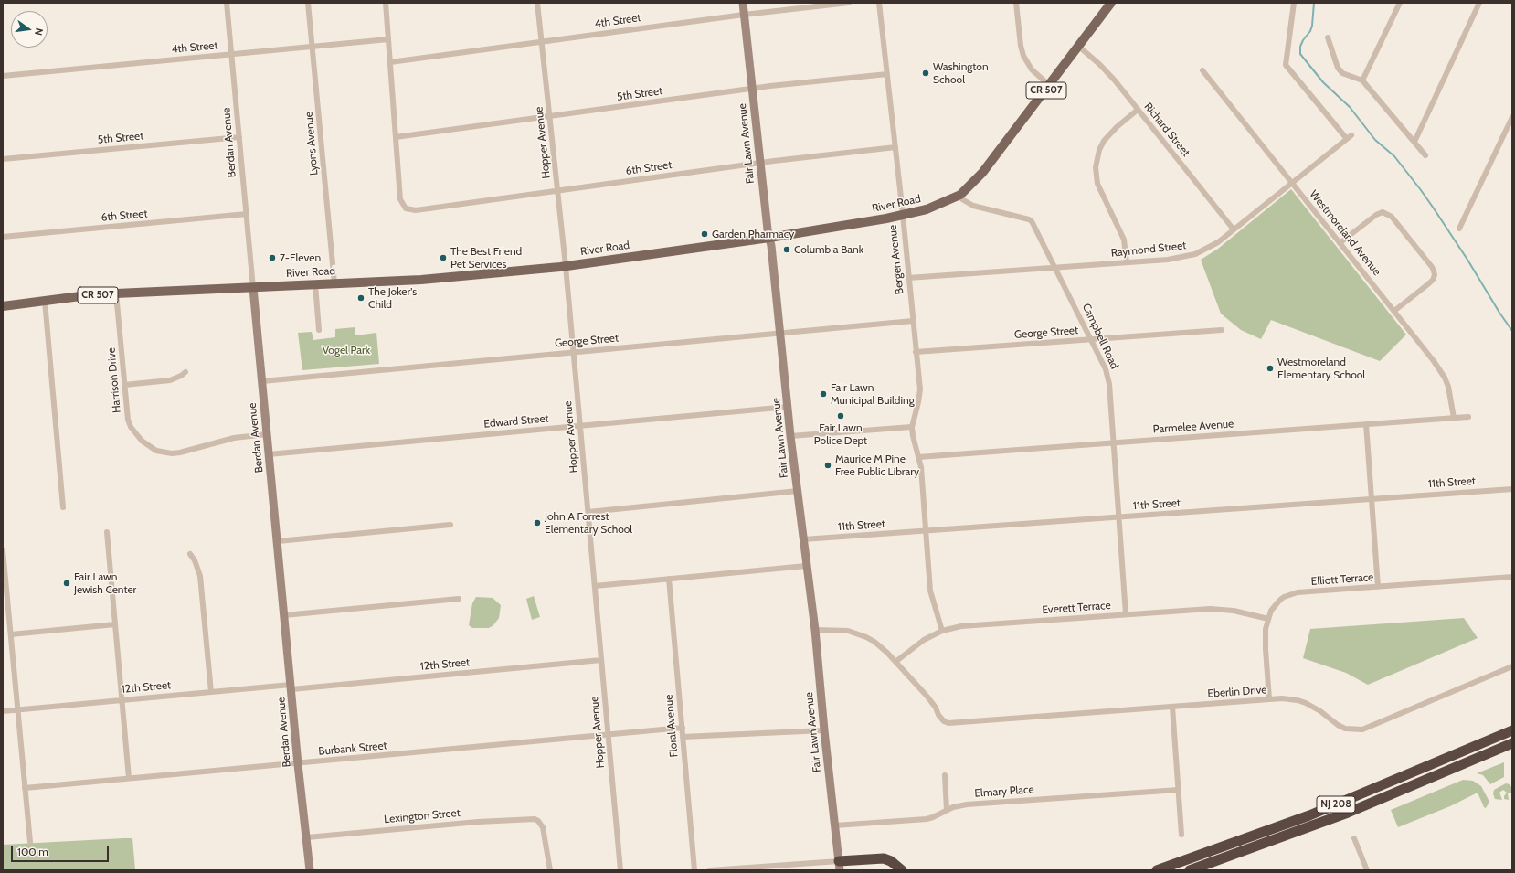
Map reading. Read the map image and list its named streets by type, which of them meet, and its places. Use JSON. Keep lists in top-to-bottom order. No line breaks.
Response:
{"streets":{"highway":["NJ 208"],"main road":["CR 507","Berdan Avenue","Fair Lawn Avenue","River Road"],"street":["4th Street","5th Street","Richard Street","Hopper Avenue","Lyons Avenue","6th Street","Westmoreland Avenue","Raymond Street","Bergen Avenue","George Street","Campbell Road","Harrison Drive","Edward Street","Parmelee Avenue","11th Street","Elliott Terrace","Everett Terrace","12th Street","Eberlin Drive","Floral Avenue","Burbank Street","Elmary Place","Lexington Street"]},"crossings":[["4th Street","Berdan Avenue"],["4th Street","Hopper Avenue"],["4th Street","Lyons Avenue"],["4th Street","Fair Lawn Avenue"],["5th Street","Berdan Avenue"],["5th Street","Hopper Avenue"],["5th Street","Fair Lawn Avenue"],["5th Street","6th Street"],["5th Street","Bergen Avenue"],["Richard Street","River Road"],["Richard Street","Raymond Street"],["Berdan Avenue","6th Street"],["Berdan Avenue","River Road"],["Berdan Avenue","George Street"],["Berdan Avenue","Harrison Drive"],["Berdan Avenue","Edward Street"],["Berdan Avenue","12th Street"],["Berdan Avenue","Burbank Street"],["Berdan Avenue","Lexington Street"],["Hopper Avenue","6th Street"],["Hopper Avenue","River Road"],["Hopper Avenue","George Street"],["Hopper Avenue","Edward Street"],["Hopper Avenue","12th Street"],["Hopper Avenue","Burbank Street"],["Lyons Avenue","River Road"],["Fair Lawn Avenue","6th Street"],["Fair Lawn Avenue","River Road"],["Fair Lawn Avenue","George Street"],["Fair Lawn Avenue","Edward Street"],["Fair Lawn Avenue","11th Street"],["Fair Lawn Avenue","Elmary Place"],["6th Street","Bergen Avenue"],["River Road","Bergen Avenue"],["River Road","Campbell Road"],["River Road","Harrison Drive"],["Westmoreland Avenue","Raymond Street"],["Westmoreland Avenue","Parmelee Avenue"],["Raymond Street","Bergen Avenue"],["Raymond Street","Campbell Road"],["Bergen Avenue","George Street"],["George Street","Campbell Road"],["Campbell Road","Parmelee Avenue"],["Campbell Road","11th Street"],["Campbell Road","Everett Terrace"],["Elliott Terrace","Everett Terrace"],["Elliott Terrace","Eberlin Drive"],["Everett Terrace","Eberlin Drive"],["Floral Avenue","Burbank Street"]],"parks":["Vogel Park"],"places":["Washington School","Garden Pharmacy","Columbia Bank","7-Eleven","The Best Friend Pet Services","The Joker's Child","Westmoreland Elementary School","Fair Lawn Municipal Building","Fair Lawn Police Dept","Maurice M Pine Free Public Library","John A Forrest Elementary School","Fair Lawn Jewish Center"],"scale_bar":"100 m","north":"right"}
